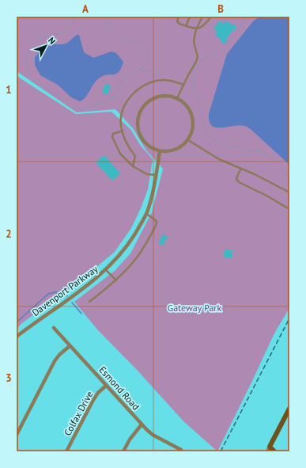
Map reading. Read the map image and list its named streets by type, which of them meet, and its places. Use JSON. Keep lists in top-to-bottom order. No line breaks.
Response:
{"streets":{"street":["Davenport Parkway","Esmond Road","Colfax Drive"]},"crossings":[["Esmond Road","Colfax Drive"]],"parks":["Gateway Park"],"north":"top right","grid":{"columns":["A","B"],"rows":["1","2","3"]}}
